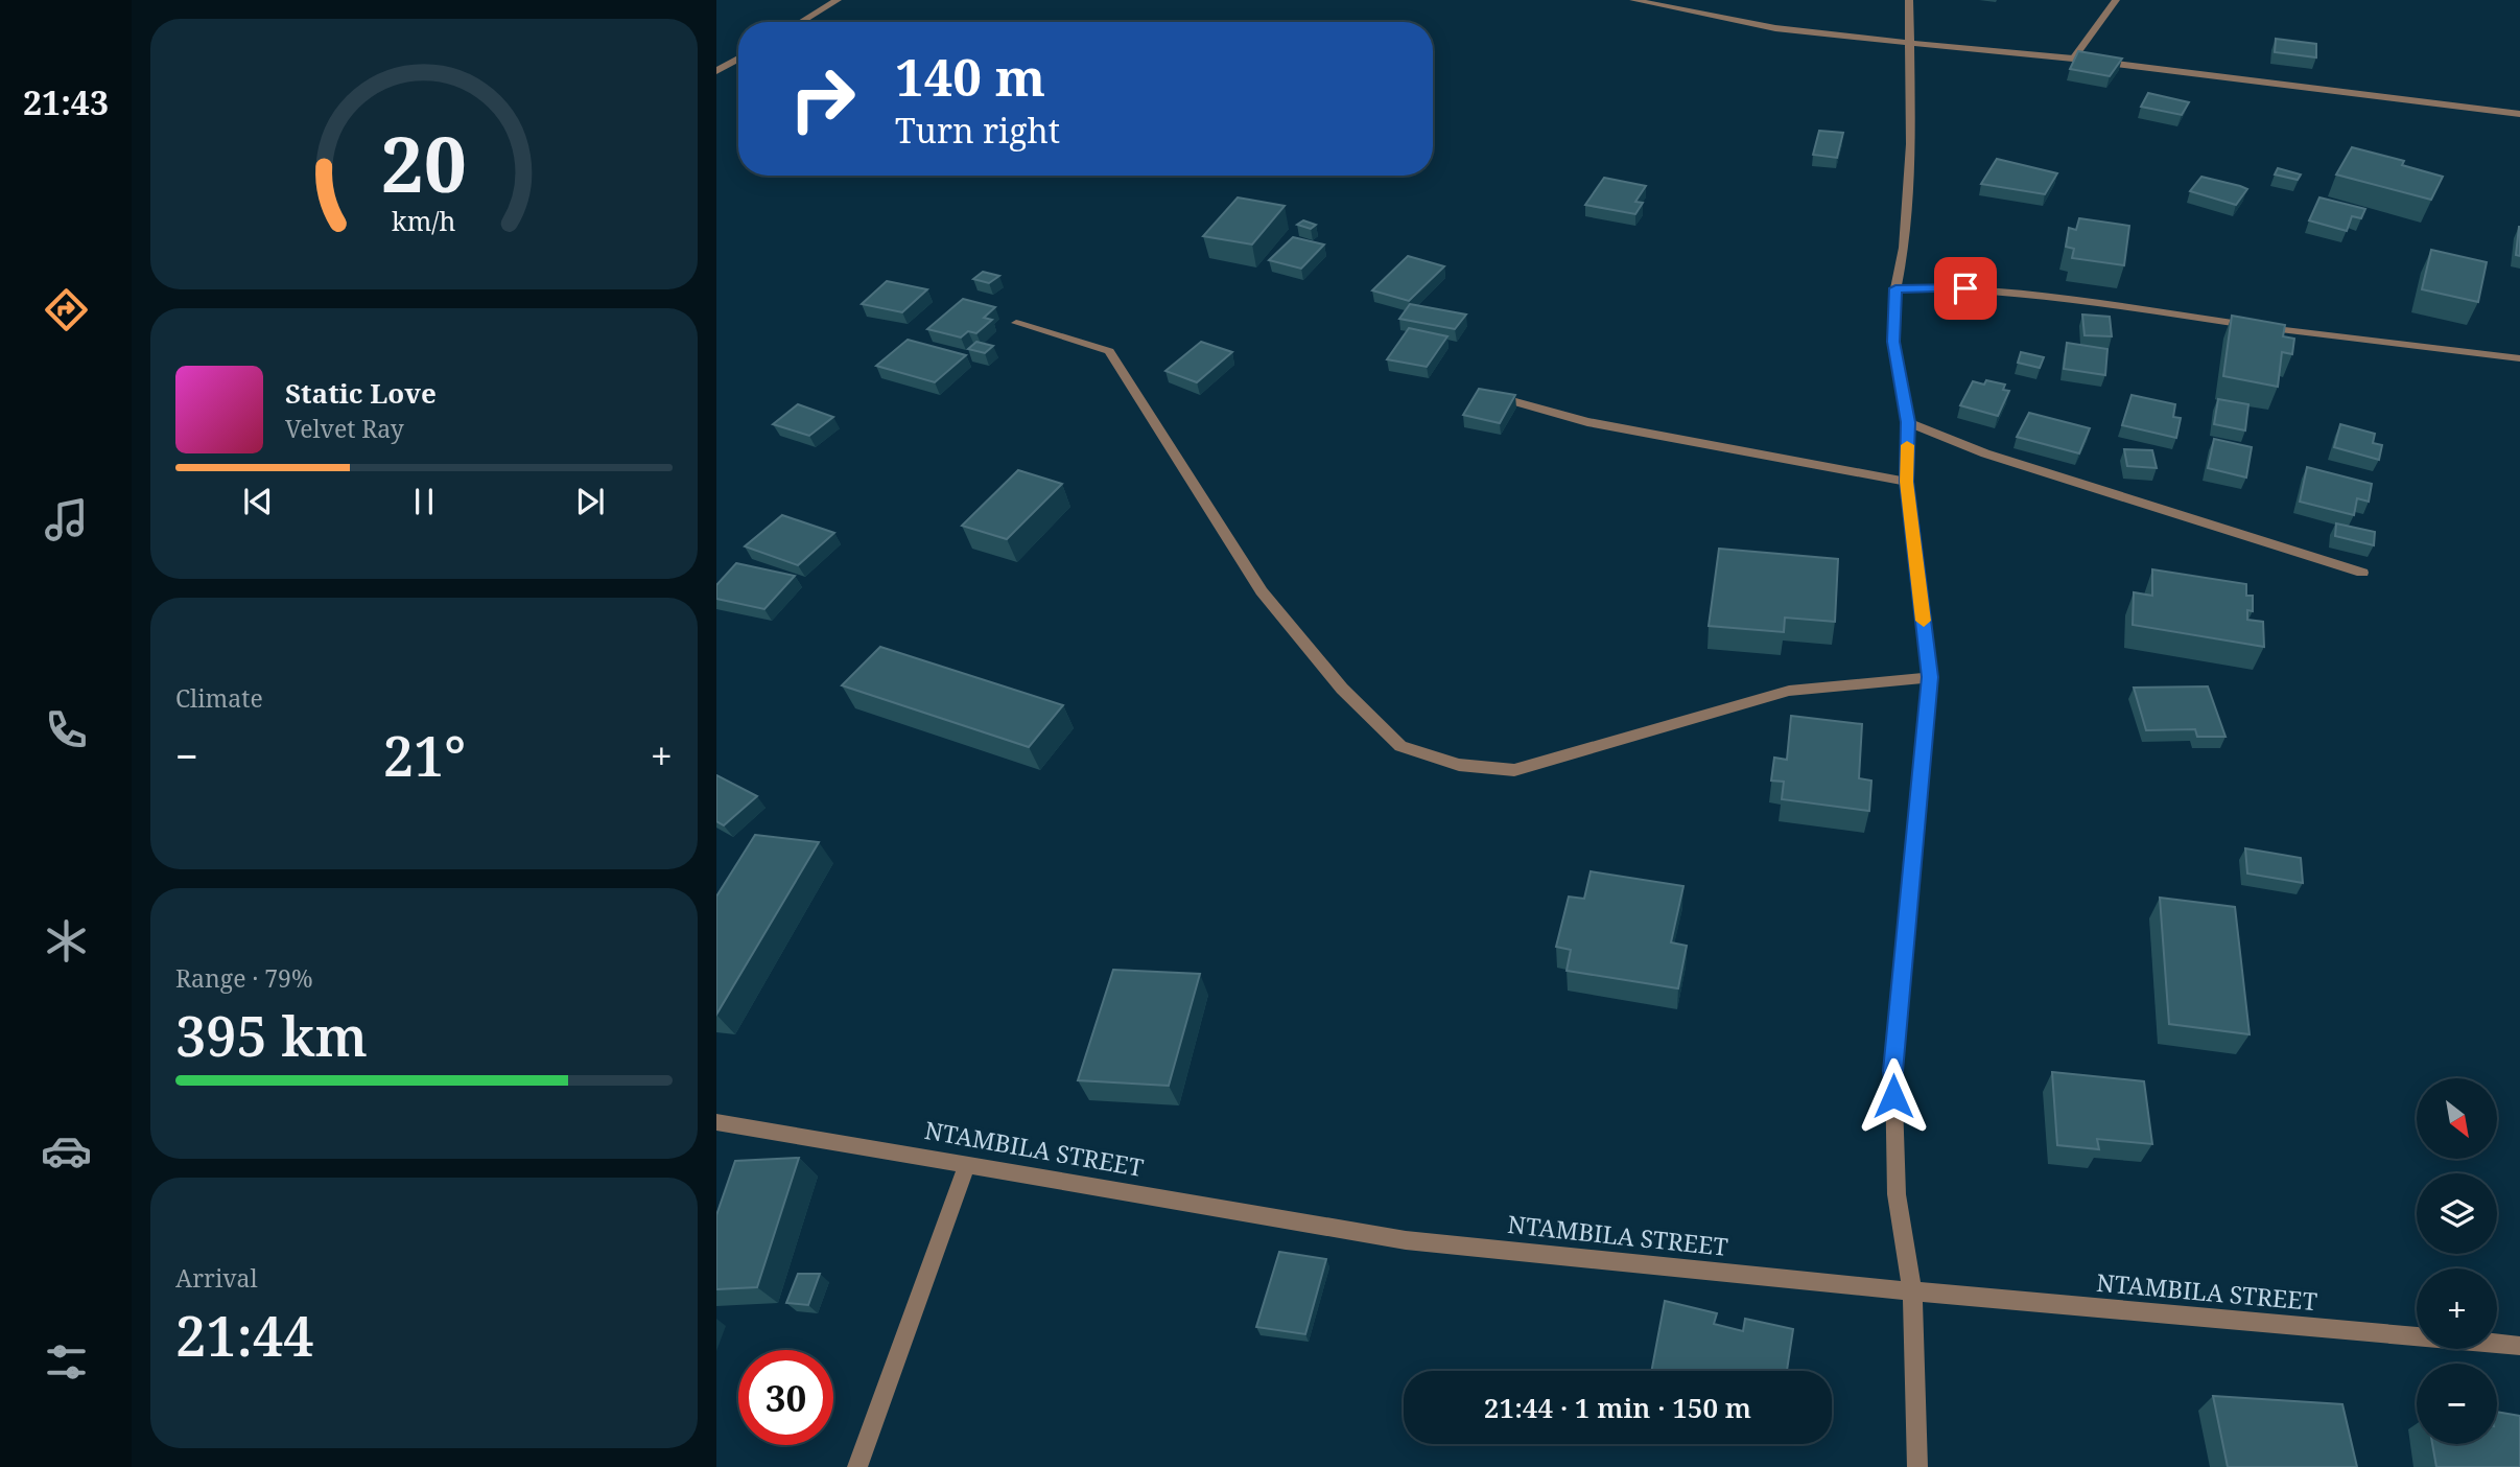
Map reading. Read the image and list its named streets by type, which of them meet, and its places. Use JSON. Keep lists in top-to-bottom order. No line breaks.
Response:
{"streets":{"street":["NTAMBILA STREET"]},"north":"bottom right","page":{"tabs":"21:43","turn":["140 m","Turn right"],"song":["Static Love","Velvet Ray"],"tile":["Climate",["Range · 79%","395 km"],["Arrival","21:44"]],"heat":["−","21°","+"],"map_buttons":["+","−"],"limit":"30","trip":"21:44 · 1 min · 150 m","gauge":["20","km/h"]}}
